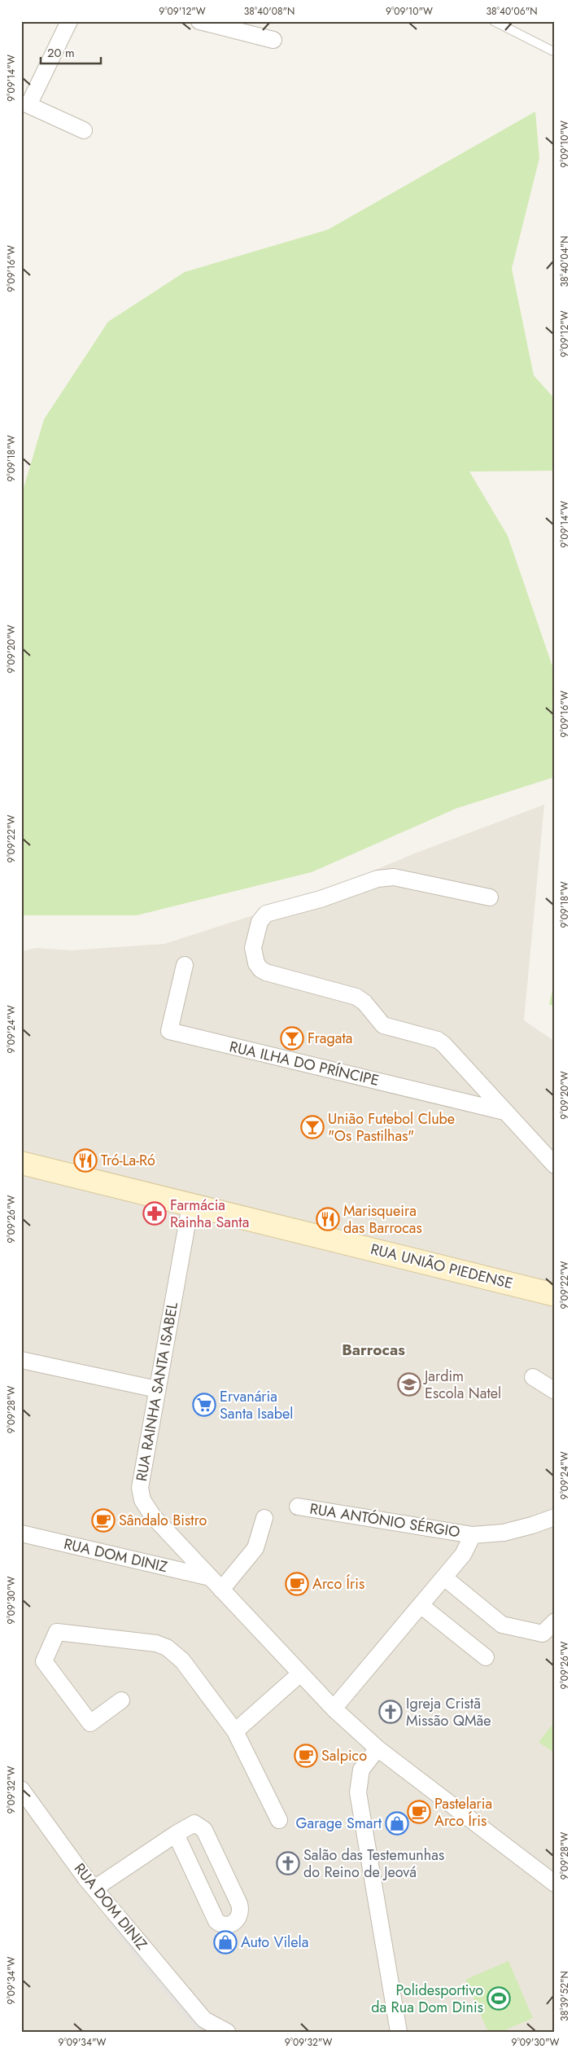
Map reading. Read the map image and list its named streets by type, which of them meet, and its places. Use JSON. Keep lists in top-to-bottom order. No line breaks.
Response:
{"streets":{"street":["RUA ILHA DO PRÍNCIPE","RUA UNIÃO PIEDENSE","RUA RAINHA SANTA ISABEL","RUA ANTÓNIO SÉRGIO","RUA DOM DINIZ"]},"crossings":[["RUA UNIÃO PIEDENSE","RUA RAINHA SANTA ISABEL"],["RUA RAINHA SANTA ISABEL","RUA ANTÓNIO SÉRGIO"],["RUA RAINHA SANTA ISABEL","RUA DOM DINIZ"]],"districts":["Barrocas"],"places":{"bar":["Fragata","União Futebol Clube \"Os Pastilhas\""],"restaurant":["Tró-La-Ró","Marisqueira das Barrocas"],"pharmacy":["Farmácia Rainha Santa"],"school or university":["Jardim Escola Natel"],"supermarket":["Ervanária Santa Isabel"],"cafe":["Sândalo Bistro","Arco Íris","Salpico","Pastelaria Arco Íris"],"church":["Igreja Cristã Missão QMãe","Salão das Testemunhas do Reino de Jeová"],"shop":["Garage Smart","Auto Vilela"],"sports":["Polidesportivo da Rua Dom Dinis"]},"scale_bar":"20 m","coordinates":["9°09'12\"W","38°40'08\"N","9°09'10\"W","38°40'06\"N","9°09'14\"W","38°40'04\"N","9°09'16\"W","9°09'18\"W","9°09'20\"W","9°09'22\"W","9°09'24\"W","9°09'26\"W","9°09'28\"W","9°09'30\"W","9°09'32\"W","9°09'34\"W","38°39'52\"N"]}
